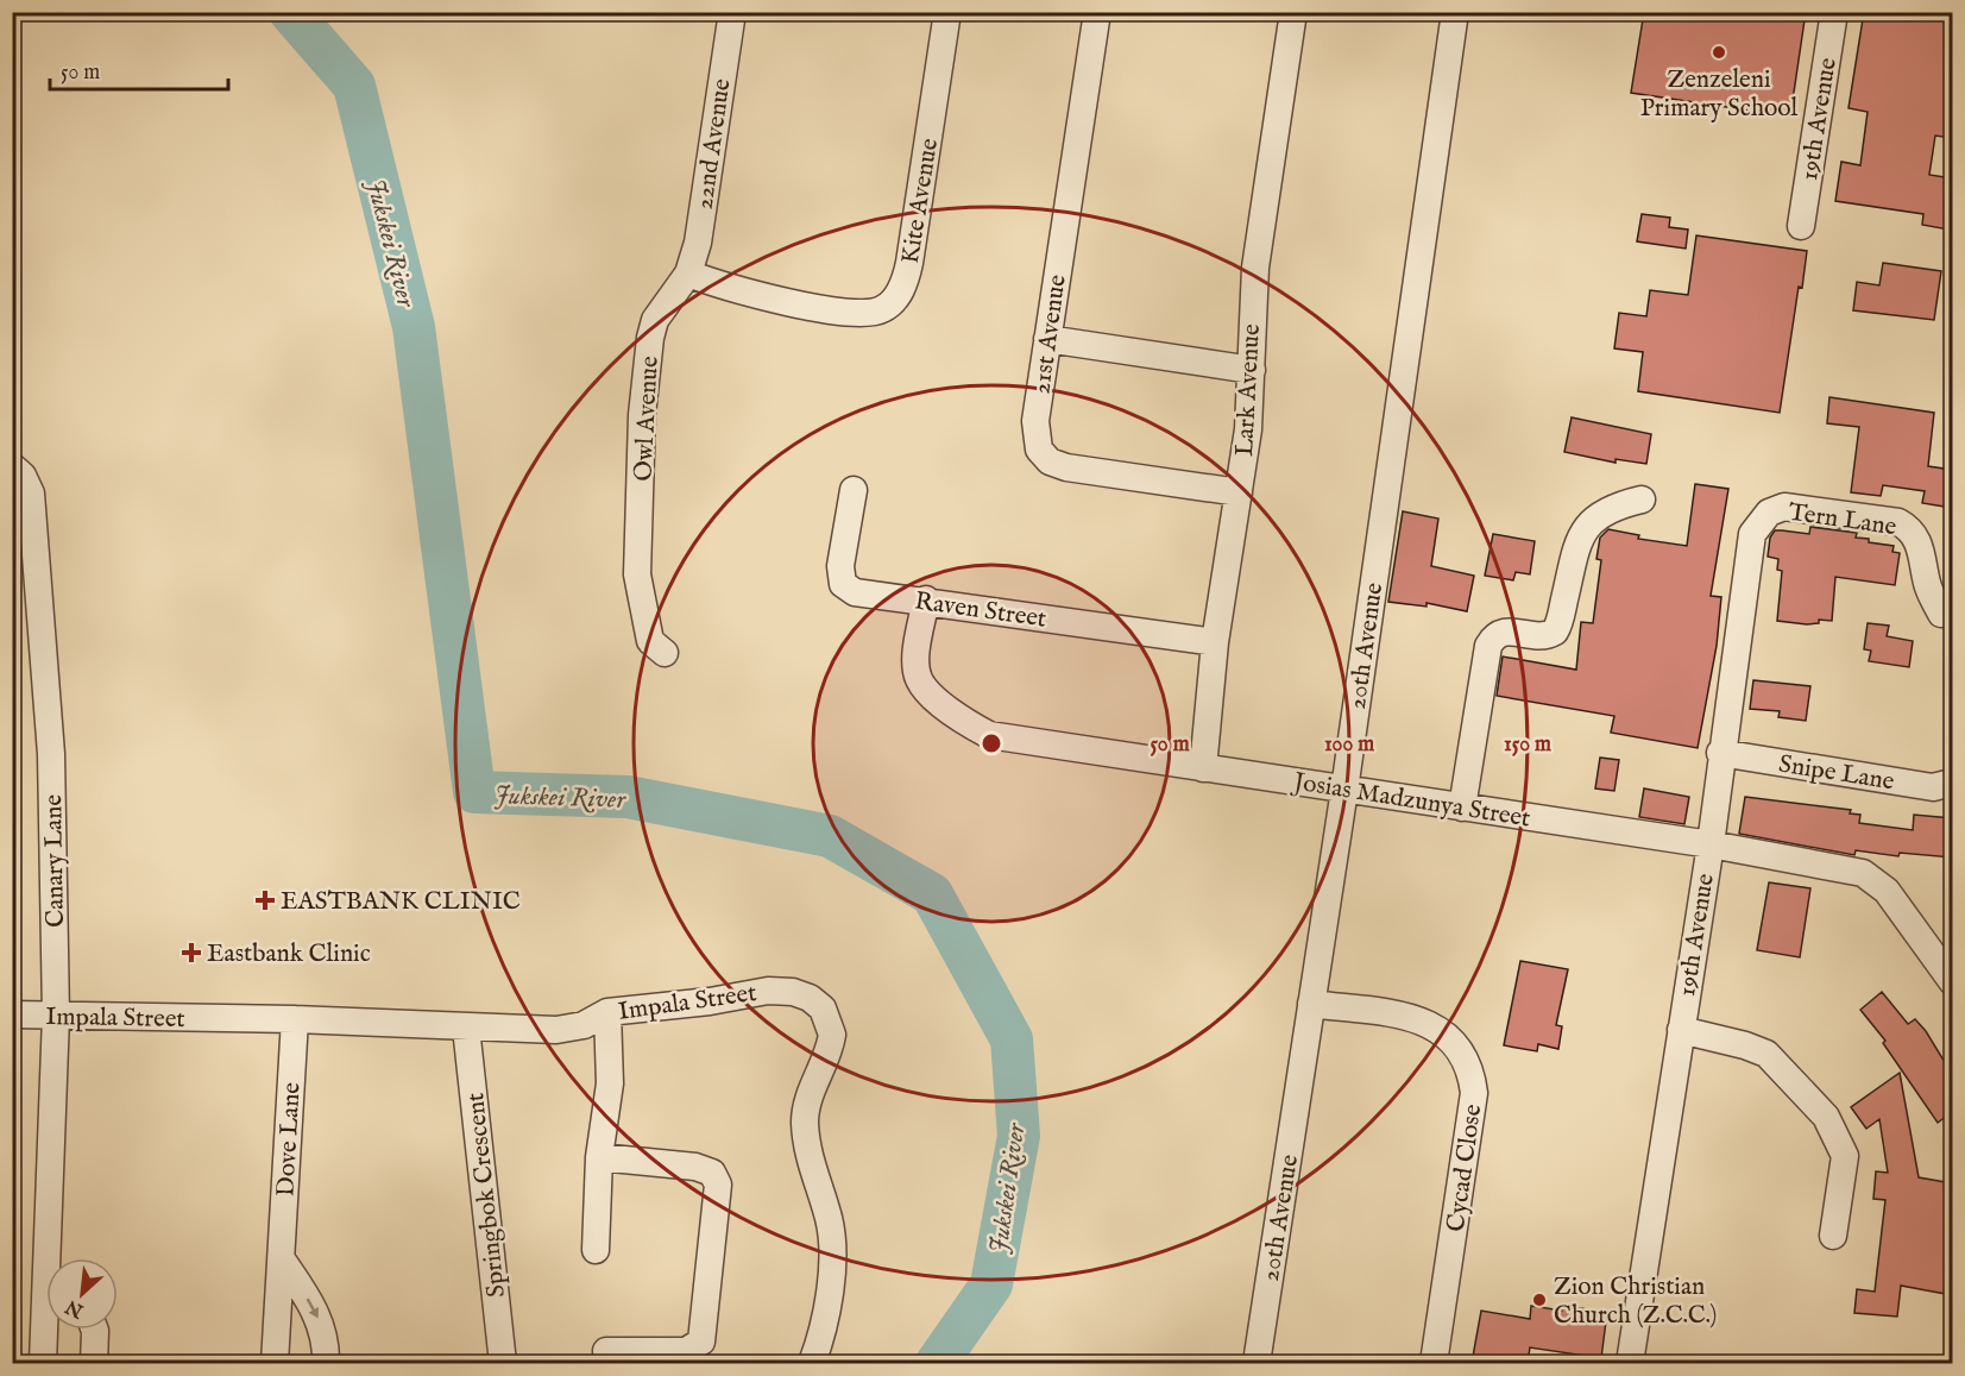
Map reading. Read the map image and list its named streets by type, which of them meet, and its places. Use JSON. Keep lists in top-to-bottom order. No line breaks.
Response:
{"streets":{"street":["19th Avenue","22nd Avenue","Kite Avenue","21st Avenue","Lark Avenue","Owl Avenue","Tern Lane","Raven Street","20th Avenue","Snipe Lane","Josias Madzunya Street","Canary Lane","Impala Street","Dove Lane","Cycad Close","Springbok Crescent"]},"crossings":[["19th Avenue","Tern Lane"],["19th Avenue","Snipe Lane"],["19th Avenue","Josias Madzunya Street"],["22nd Avenue","Kite Avenue"],["22nd Avenue","Owl Avenue"],["Kite Avenue","Owl Avenue"],["21st Avenue","Lark Avenue"],["Lark Avenue","Raven Street"],["Lark Avenue","Josias Madzunya Street"],["Raven Street","Josias Madzunya Street"],["20th Avenue","Josias Madzunya Street"],["20th Avenue","Cycad Close"],["Canary Lane","Impala Street"],["Impala Street","Dove Lane"],["Impala Street","Springbok Crescent"]],"water":["Jukskei River"],"places":{"other":["Zenzeleni Primary School","Zion Christian Church (Z.C.C.)"],"health":["EASTBANK CLINIC","Eastbank Clinic"]},"scale_bar":"50 m","north":"bottom left","rings":["50 m","100 m","150 m"]}
